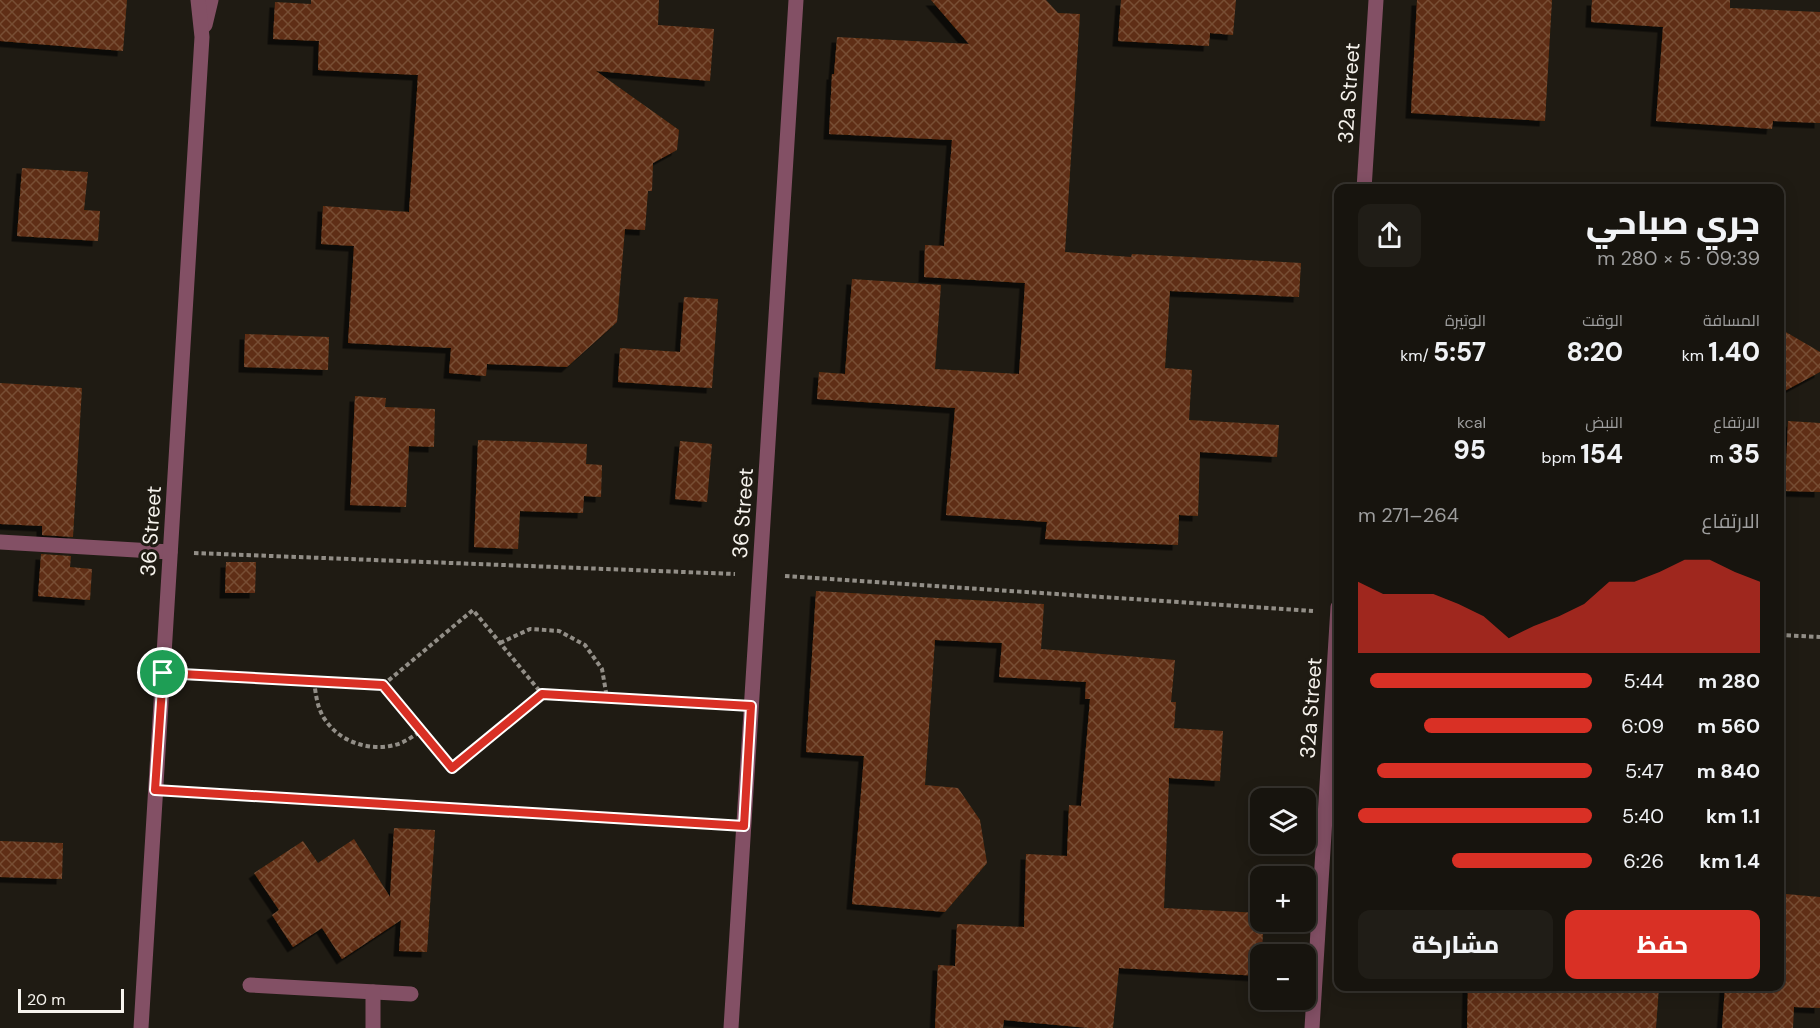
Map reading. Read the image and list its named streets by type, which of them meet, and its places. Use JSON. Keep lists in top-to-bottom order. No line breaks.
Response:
{"streets":{"street":["32a Street","36 Street"]},"scale_bar":"20 m","page":{"heading":["جري صباحي","09:39 · 5 × 280 m"],"stats":[["المسافة","1.40 km"],["الوقت","8:20"],["الوتيرة","5:57 /km"],["الارتفاع","35 m"],["النبض","154 bpm"],["kcal","95"]],"chart":["الارتفاع","264–271 m"],"list":[{"name":"280 m","note":"5:44"},{"name":"560 m","note":"6:09"},{"name":"840 m","note":"5:47"},{"name":"1.1 km","note":"5:40"},{"name":"1.4 km","note":"6:26"}],"map_buttons":["+","−"],"buttons":["حفظ","مشاركة"],"scale":"20 m"}}
